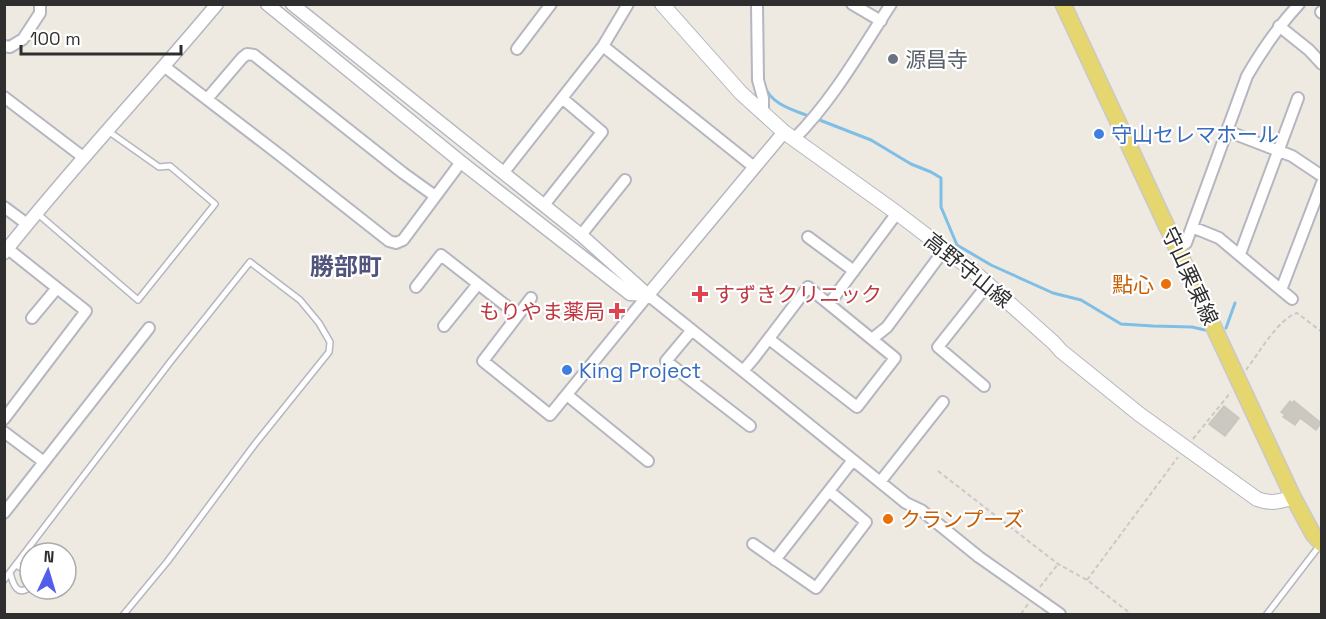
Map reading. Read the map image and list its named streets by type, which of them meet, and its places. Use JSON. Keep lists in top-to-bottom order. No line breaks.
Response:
{"streets":{"main road":["高野守山線","守山栗東線"]},"crossings":[["高野守山線","守山栗東線"]],"districts":["勝部町"],"places":{"other":["源昌寺","守山セレマホール","點心","King Project","クランプーズ"],"health":["すずきクリニック","もりやま薬局"]},"scale_bar":"100 m","north":"top"}
